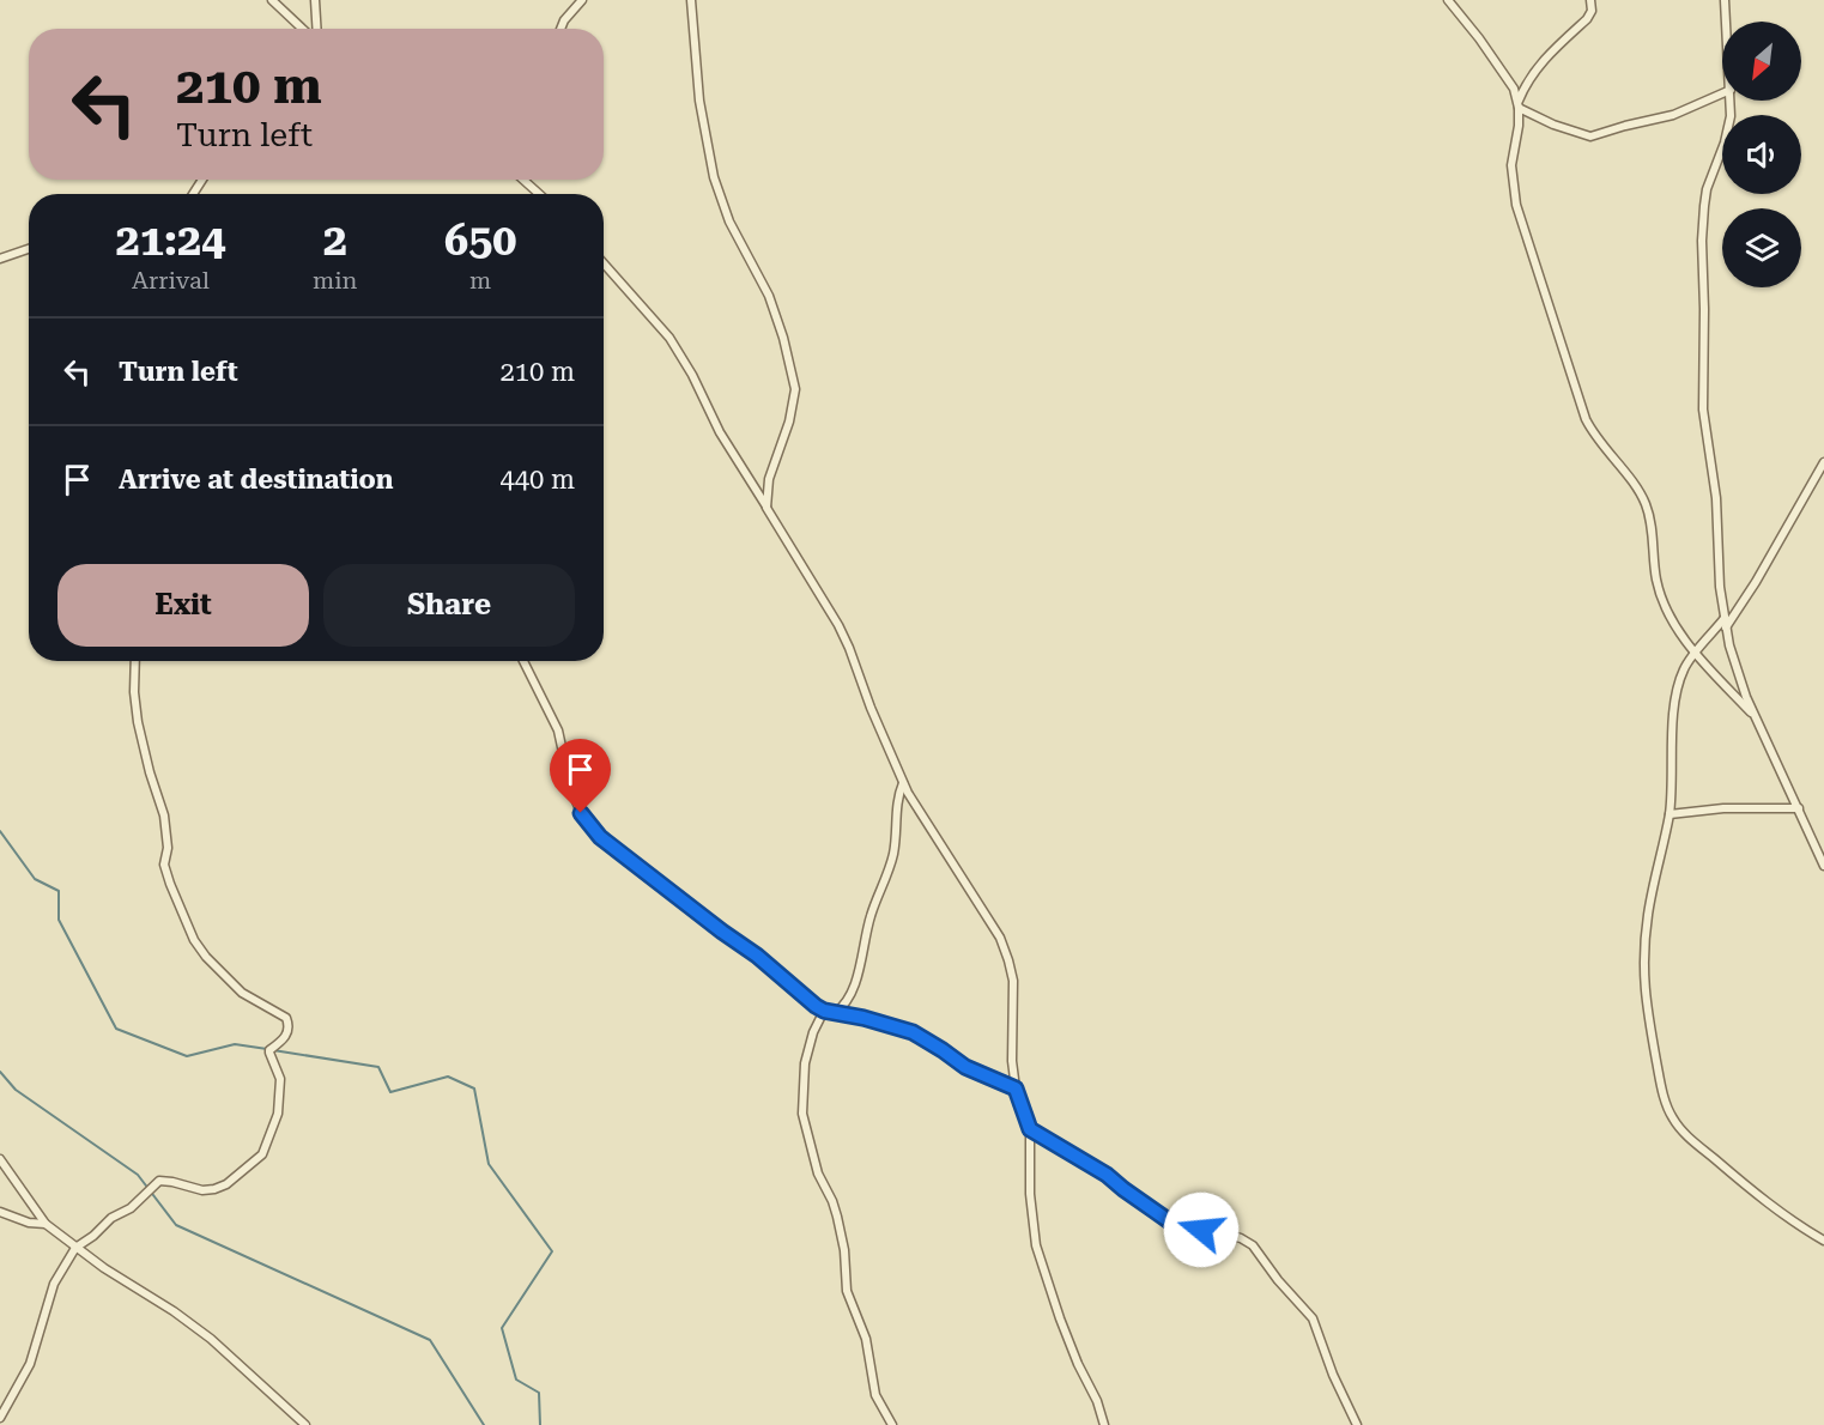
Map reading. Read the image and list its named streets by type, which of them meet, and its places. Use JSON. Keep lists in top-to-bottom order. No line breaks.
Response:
{"north":"bottom left","page":{"turn":["210 m","Turn left"],"eta":["21:24","Arrival","2","min","650","m"],"list":[{"name":"Turn left","value":"210 m"},{"name":"Arrive at destination","value":"440 m"}],"buttons":["Exit","Share"]}}
